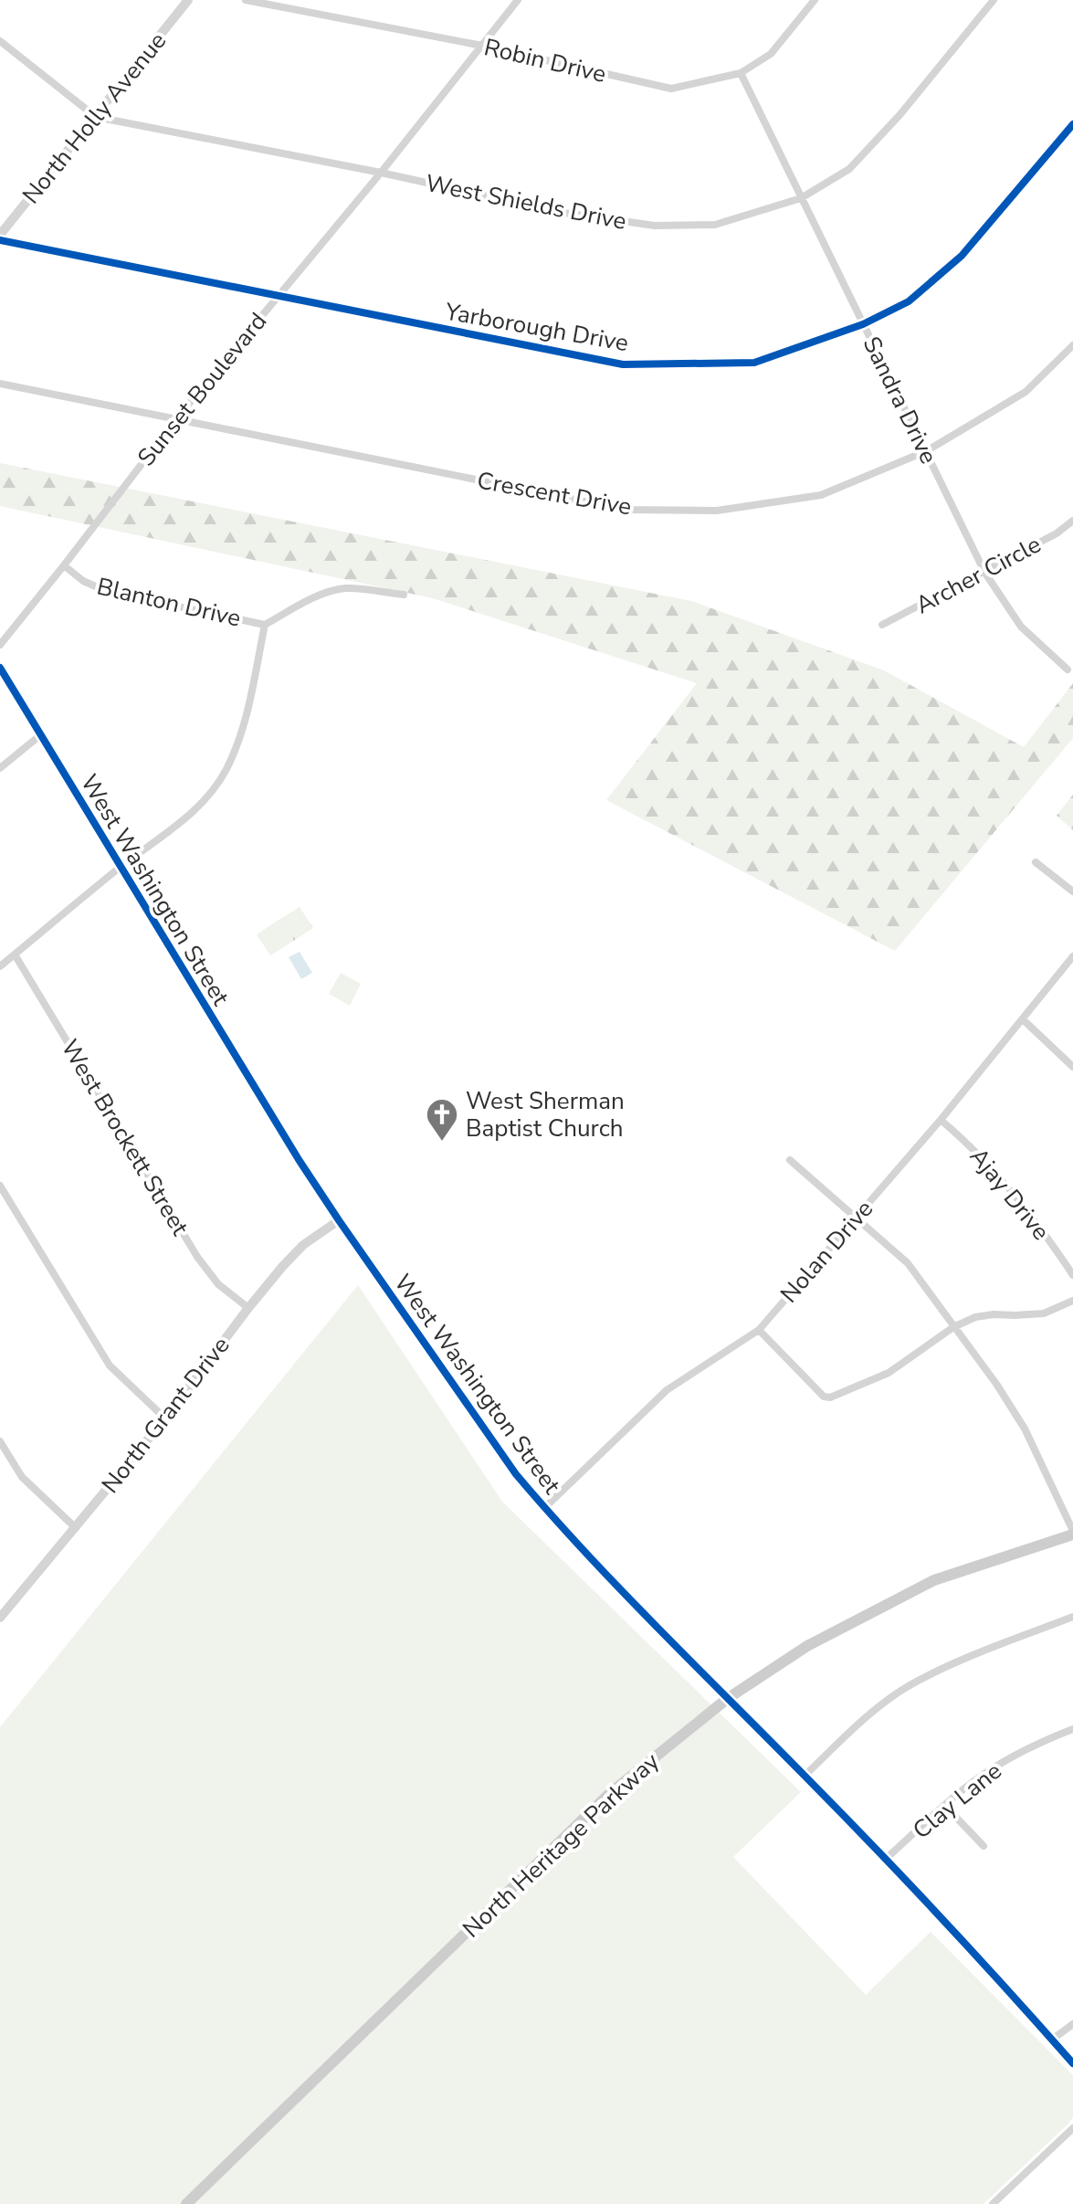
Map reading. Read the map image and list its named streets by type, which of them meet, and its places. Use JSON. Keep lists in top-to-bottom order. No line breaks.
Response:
{"streets":{"main road":["North Heritage Parkway"],"street":["Robin Drive","North Holly Avenue","West Shields Drive","Yarborough Drive","Sunset Boulevard","Sandra Drive","Crescent Drive","Archer Circle","Blanton Drive","West Washington Street","West Brockett Street","Ajay Drive","Nolan Drive","North Grant Drive","Clay Lane"]},"crossings":[["Robin Drive","Sunset Boulevard"],["Robin Drive","Sandra Drive"],["North Holly Avenue","West Shields Drive"],["West Shields Drive","Sunset Boulevard"],["West Shields Drive","Sandra Drive"],["Yarborough Drive","Sunset Boulevard"],["Yarborough Drive","Sandra Drive"],["Sunset Boulevard","Crescent Drive"],["Sunset Boulevard","Blanton Drive"],["Sandra Drive","Crescent Drive"],["Sandra Drive","Archer Circle"],["Blanton Drive","West Washington Street"],["Blanton Drive","West Brockett Street"],["West Washington Street","Nolan Drive"],["West Washington Street","North Grant Drive"],["West Washington Street","Clay Lane"],["West Washington Street","North Heritage Parkway"],["West Brockett Street","North Grant Drive"],["Ajay Drive","Nolan Drive"]],"places":{"church":["West Sherman Baptist Church"]}}
